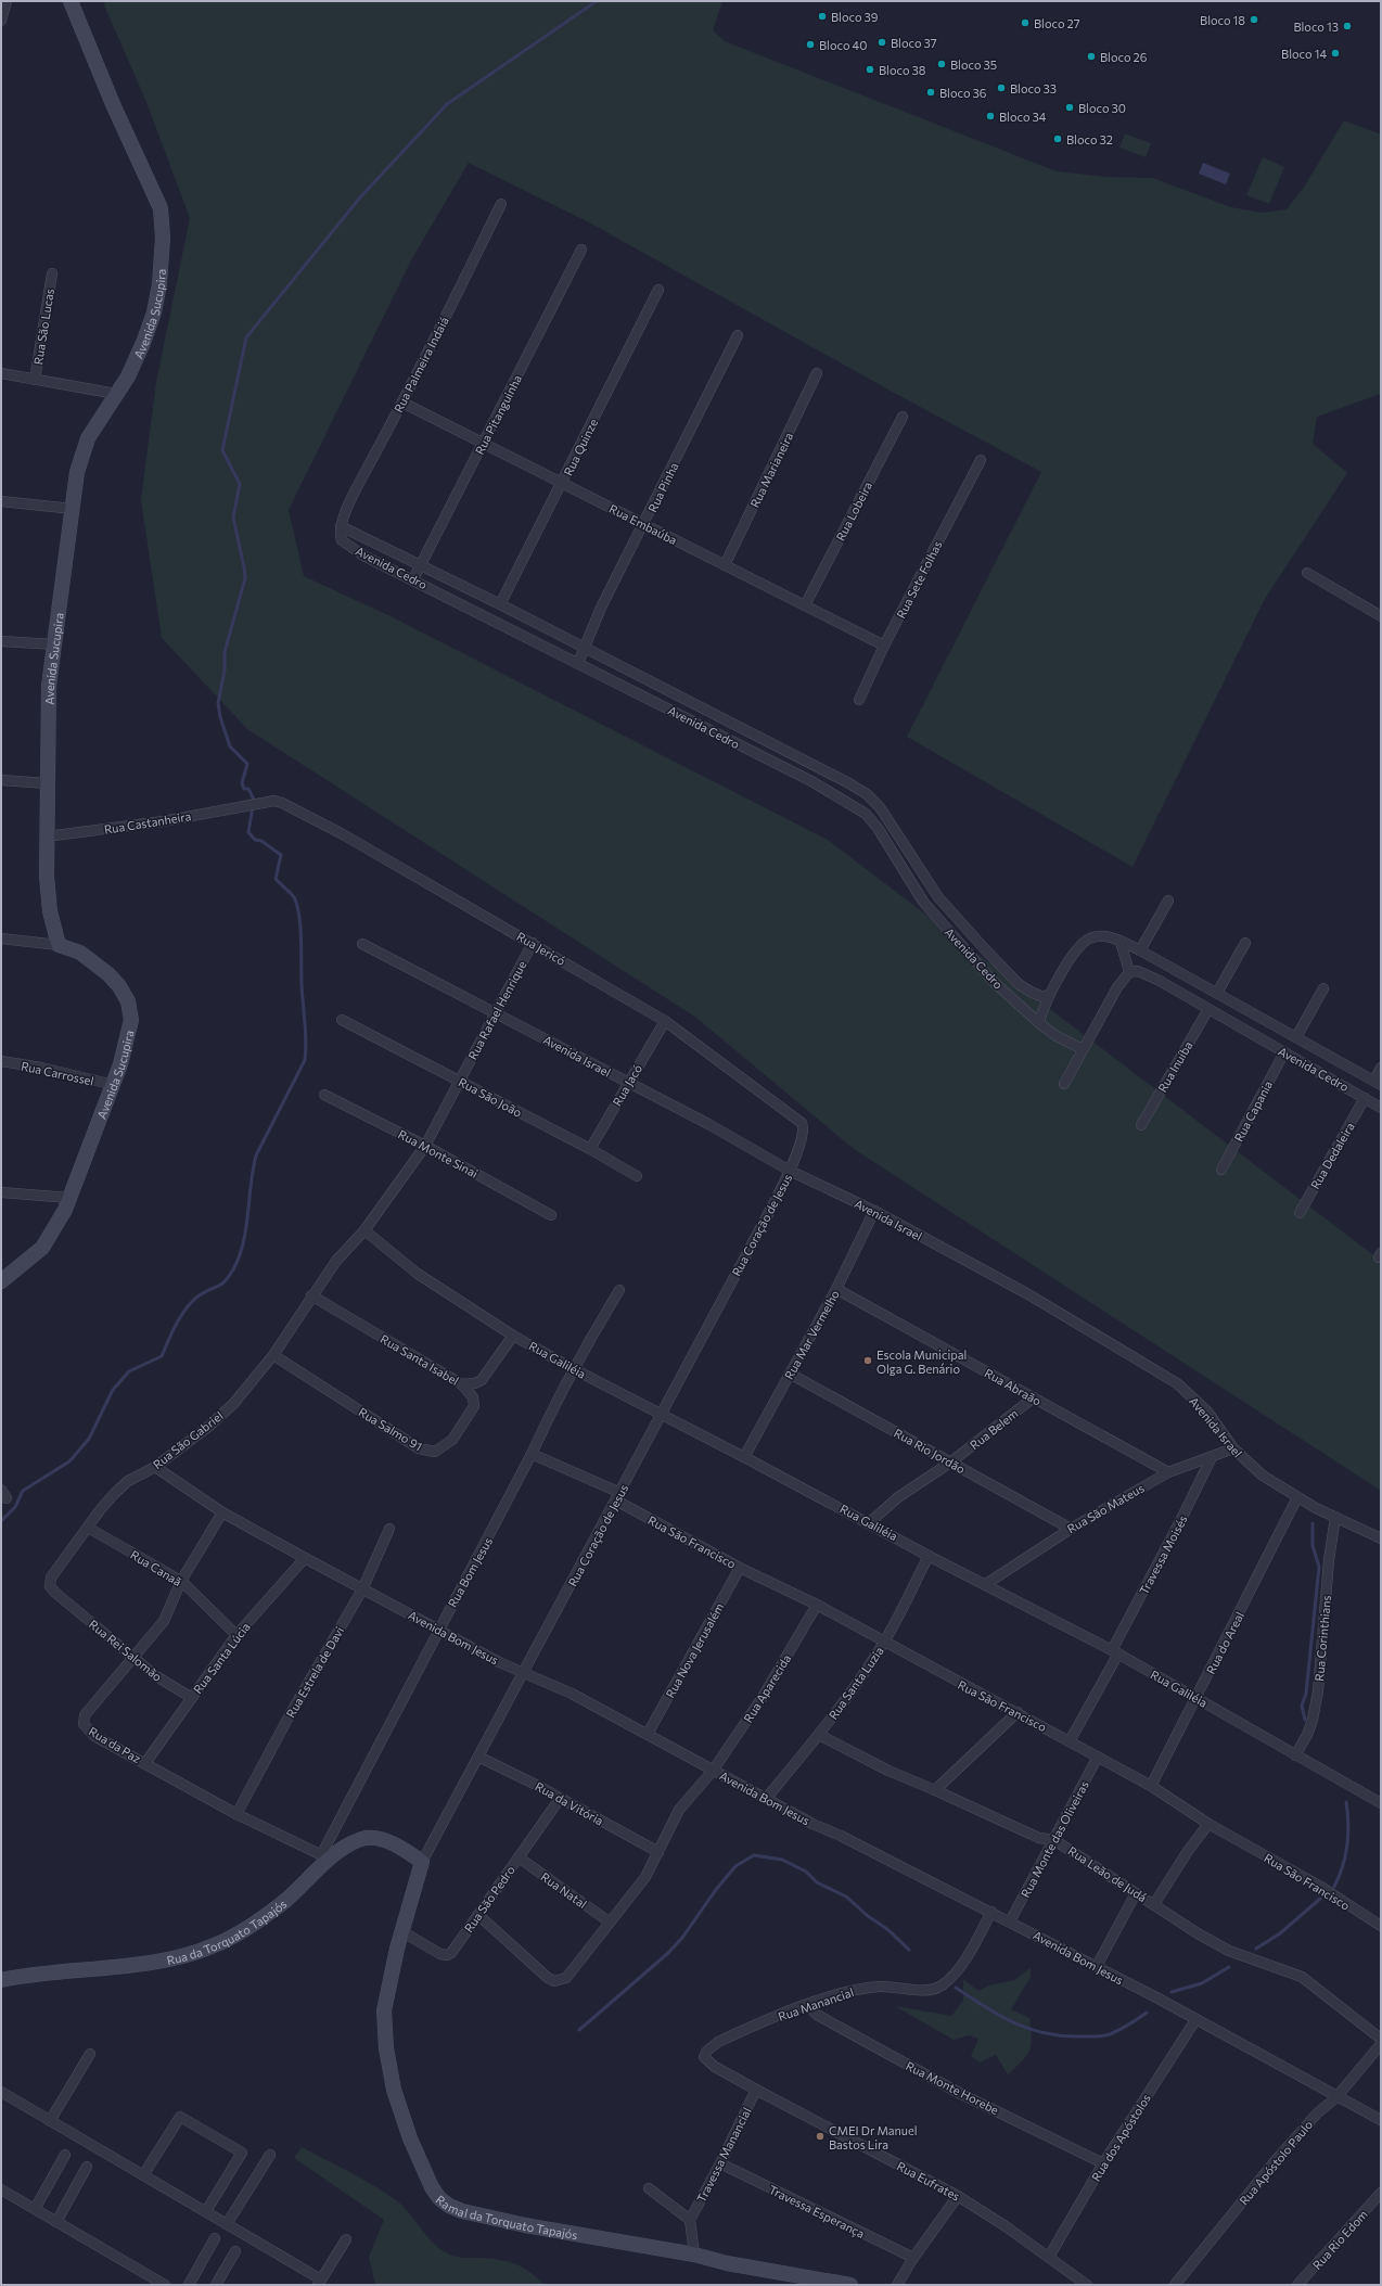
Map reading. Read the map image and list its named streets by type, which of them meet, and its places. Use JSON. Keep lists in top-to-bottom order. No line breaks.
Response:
{"streets":{"street":["Avenida Sucupira","Rua São Lucas","Rua Palmeira Indaiá","Rua Pitanguinha","Rua Quinze","Rua Marianeira","Rua Pinha","Rua Lobeira","Rua Embaúba","Avenida Cedro","Rua Sete Folhas","Rua Castanheira","Rua Jericó","Rua Rafael Henrique","Avenida Israel","Rua Inuíba","Rua Carrossel","Rua Jacó","Rua São João","Rua Capania","Rua Monte Sinai","Rua Dedaleira","Rua Coração de Jesus","Rua Mar Vermelho","Rua Santa Isabel","Rua Galiléia","Rua Abraão","Rua Salmo 91","Rua Belem","Rua São Gabriel","Rua Rio Jordão","Rua São Mateus","Rua São Francisco","Travessa Moisés","Rua Canaã","Rua Bom Jesus","Avenida Bom Jesus","Rua Corinthians","Rua do Areal","Rua Rei Salomão","Rua Nova Jerusalém","Rua Santa Lúcia","Rua Estrela de Davi","Rua Santa Luzia","Rua Aparecida","Rua da Paz","Rua da Vitória","Rua Monte das Oliveiras","Rua Leão de Judá","Rua Natal","Rua São Pedro","Rua da Torquato Tapajós","Rua Manancial","Rua Monte Horebe","Rua dos Apóstolos","Travessa Manancial","Rua Apóstolo Paulo","Rua Eufrates","Travessa Esperança","Ramal da Torquato Tapajós","Rua Rio Edom"]},"crossings":[["Avenida Sucupira","Rua Castanheira"],["Avenida Sucupira","Rua Carrossel"],["Rua Palmeira Indaiá","Rua Embaúba"],["Rua Palmeira Indaiá","Avenida Cedro"],["Rua Pitanguinha","Rua Embaúba"],["Rua Pitanguinha","Avenida Cedro"],["Rua Quinze","Rua Embaúba"],["Rua Quinze","Avenida Cedro"],["Rua Marianeira","Rua Embaúba"],["Rua Pinha","Rua Embaúba"],["Rua Pinha","Avenida Cedro"],["Rua Lobeira","Rua Embaúba"],["Rua Embaúba","Rua Sete Folhas"],["Avenida Cedro","Rua Inuíba"],["Avenida Cedro","Rua Capania"],["Avenida Cedro","Rua Dedaleira"],["Rua Castanheira","Rua Jericó"],["Rua Jericó","Rua Rafael Henrique"],["Rua Jericó","Rua Jacó"],["Rua Jericó","Rua Coração de Jesus"],["Rua Rafael Henrique","Avenida Israel"],["Rua Rafael Henrique","Rua São João"],["Rua Rafael Henrique","Rua Monte Sinai"],["Rua Rafael Henrique","Rua Galiléia"],["Rua Rafael Henrique","Rua São Gabriel"],["Avenida Israel","Rua Jacó"],["Avenida Israel","Rua Coração de Jesus"],["Avenida Israel","Rua Mar Vermelho"],["Avenida Israel","Rua São Mateus"],["Avenida Israel","Rua Corinthians"],["Avenida Israel","Rua do Areal"],["Rua Jacó","Rua São João"],["Rua Coração de Jesus","Rua Galiléia"],["Rua Coração de Jesus","Rua São Francisco"],["Rua Coração de Jesus","Avenida Bom Jesus"],["Rua Coração de Jesus","Rua da Vitória"],["Rua Coração de Jesus","Rua São Pedro"],["Rua Coração de Jesus","Rua da Torquato Tapajós"],["Rua Coração de Jesus","Ramal da Torquato Tapajós"],["Rua Mar Vermelho","Rua Galiléia"],["Rua Mar Vermelho","Rua Abraão"],["Rua Mar Vermelho","Rua Rio Jordão"],["Rua Santa Isabel","Rua Galiléia"],["Rua Santa Isabel","Rua Salmo 91"],["Rua Santa Isabel","Rua São Gabriel"],["Rua Galiléia","Rua Belem"],["Rua Galiléia","Rua São Gabriel"],["Rua Galiléia","Rua São Mateus"],["Rua Galiléia","Travessa Moisés"],["Rua Galiléia","Rua Bom Jesus"],["Rua Galiléia","Rua Corinthians"],["Rua Galiléia","Rua do Areal"],["Rua Galiléia","Rua Santa Luzia"],["Rua Abraão","Rua Belem"],["Rua Abraão","Rua São Mateus"],["Rua Salmo 91","Rua São Gabriel"],["Rua Belem","Rua Rio Jordão"],["Rua São Gabriel","Rua Canaã"],["Rua São Gabriel","Avenida Bom Jesus"],["Rua São Gabriel","Rua Rei Salomão"],["Rua Rio Jordão","Rua São Mateus"],["Rua São Mateus","Travessa Moisés"],["Rua São Francisco","Travessa Moisés"],["Rua São Francisco","Rua Bom Jesus"],["Rua São Francisco","Rua do Areal"],["Rua São Francisco","Rua Nova Jerusalém"],["Rua São Francisco","Rua Santa Luzia"],["Rua São Francisco","Rua Aparecida"],["Rua São Francisco","Rua Monte das Oliveiras"],["Rua Canaã","Rua Santa Lúcia"],["Rua Canaã","Rua da Paz"],["Rua Bom Jesus","Avenida Bom Jesus"],["Rua Bom Jesus","Rua da Paz"],["Rua Bom Jesus","Rua da Torquato Tapajós"],["Avenida Bom Jesus","Rua Nova Jerusalém"],["Avenida Bom Jesus","Rua Santa Lúcia"],["Avenida Bom Jesus","Rua Estrela de Davi"],["Avenida Bom Jesus","Rua Santa Luzia"],["Avenida Bom Jesus","Rua Aparecida"],["Avenida Bom Jesus","Rua da Paz"],["Avenida Bom Jesus","Rua Monte das Oliveiras"],["Avenida Bom Jesus","Rua Manancial"],["Avenida Bom Jesus","Rua dos Apóstolos"],["Avenida Bom Jesus","Rua Apóstolo Paulo"],["Rua Rei Salomão","Rua Santa Lúcia"],["Rua Rei Salomão","Rua da Paz"],["Rua Santa Lúcia","Rua da Paz"],["Rua Estrela de Davi","Rua da Paz"],["Rua Santa Luzia","Rua Leão de Judá"],["Rua Aparecida","Rua da Vitória"],["Rua Aparecida","Rua Natal"],["Rua Aparecida","Rua São Pedro"],["Rua da Paz","Rua da Torquato Tapajós"],["Rua da Vitória","Rua São Pedro"],["Rua Monte das Oliveiras","Rua Leão de Judá"],["Rua Natal","Rua São Pedro"],["Rua São Pedro","Ramal da Torquato Tapajós"],["Rua Manancial","Rua Monte Horebe"],["Rua Manancial","Rua Eufrates"],["Rua Monte Horebe","Rua dos Apóstolos"],["Rua dos Apóstolos","Rua Eufrates"],["Travessa Manancial","Rua Eufrates"],["Travessa Manancial","Travessa Esperança"]],"places":["Bloco 39","Bloco 18","Bloco 27","Bloco 13","Bloco 37","Bloco 40","Bloco 14","Bloco 26","Bloco 35","Bloco 38","Bloco 33","Bloco 36","Bloco 30","Bloco 34","Bloco 32","Escola Municipal Olga G. Benário","CMEI Dr Manuel Bastos Lira"]}
